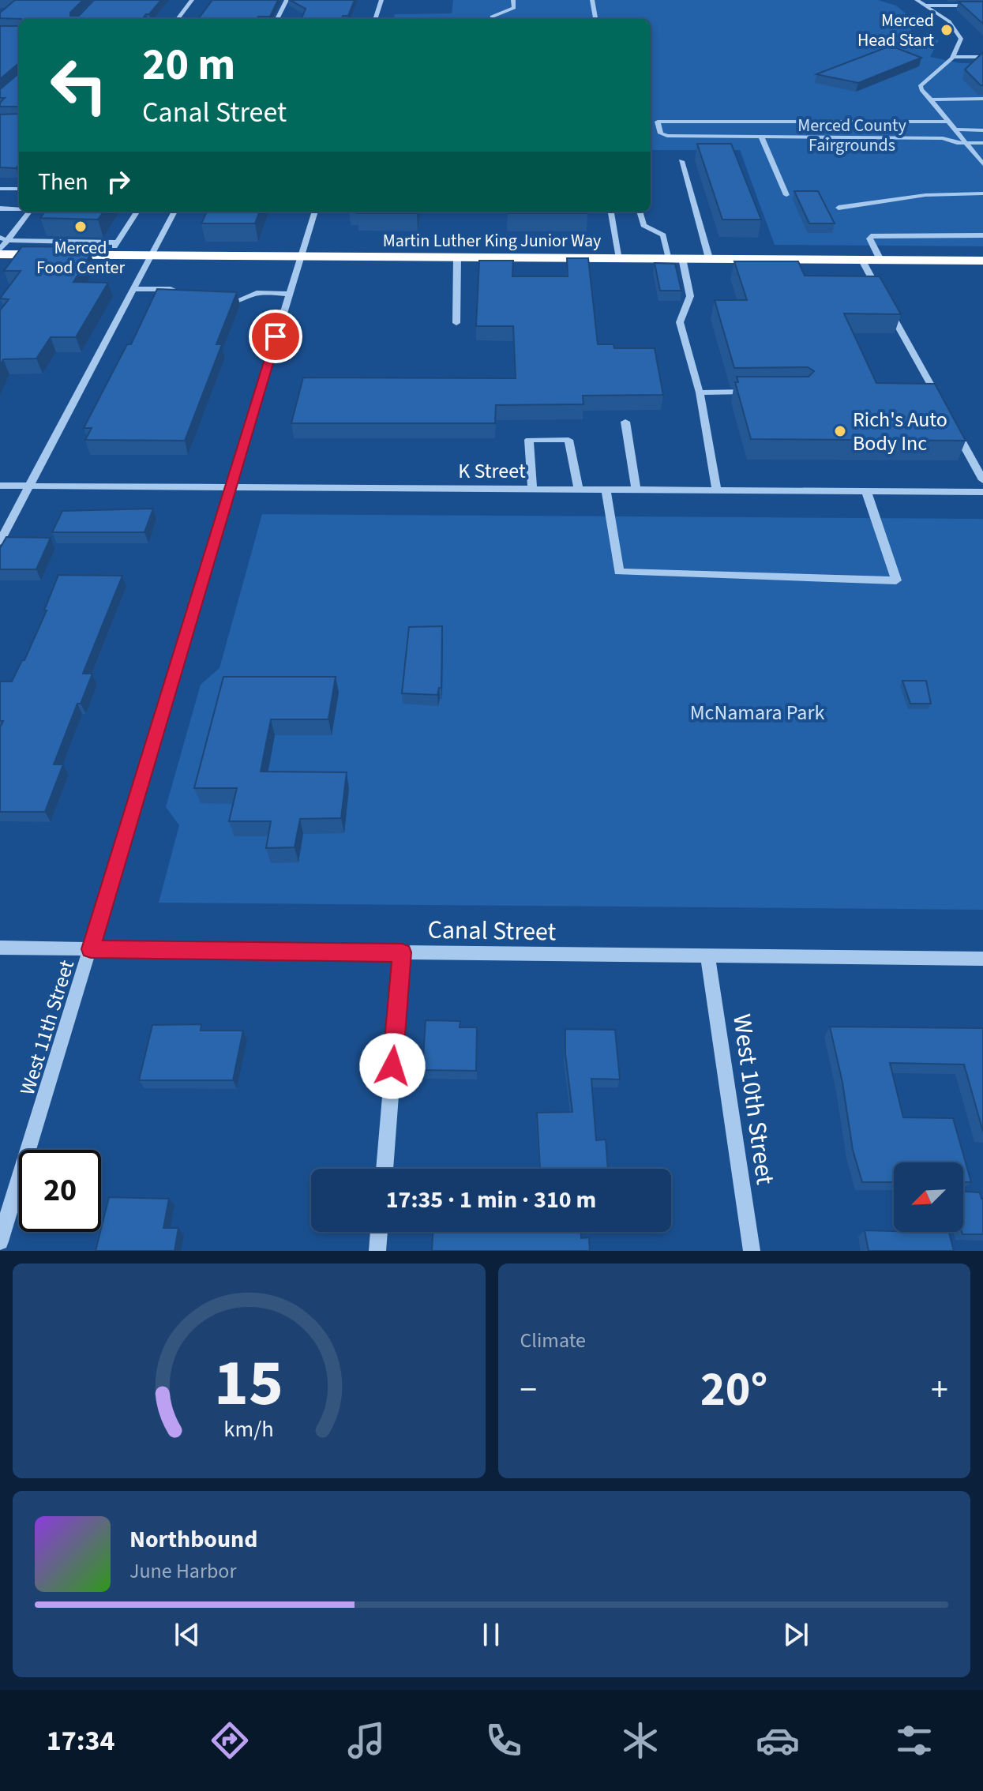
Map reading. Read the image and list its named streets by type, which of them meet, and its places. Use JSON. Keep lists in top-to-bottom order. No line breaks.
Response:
{"streets":{"highway":["Martin Luther King Junior Way"],"street":["K Street","Canal Street","West 11th Street","West 10th Street"]},"crossings":[["Martin Luther King Junior Way","West 11th Street"],["K Street","West 11th Street"],["Canal Street","West 11th Street"],["Canal Street","West 10th Street"]],"parks":["Merced County Fairgrounds","McNamara Park"],"places":["Merced Head Start","Merced Food Center","Rich's Auto Body Inc"],"north":"bottom left","page":{"turn":["20 m","Canal Street"],"then":"Then","limit":"20","trip":"17:35 · 1 min · 310 m","tile":"Climate","heat":["−","20°","+"],"song":["Northbound","June Harbor"],"tabs":"17:34","gauge":["15","km/h"]}}
